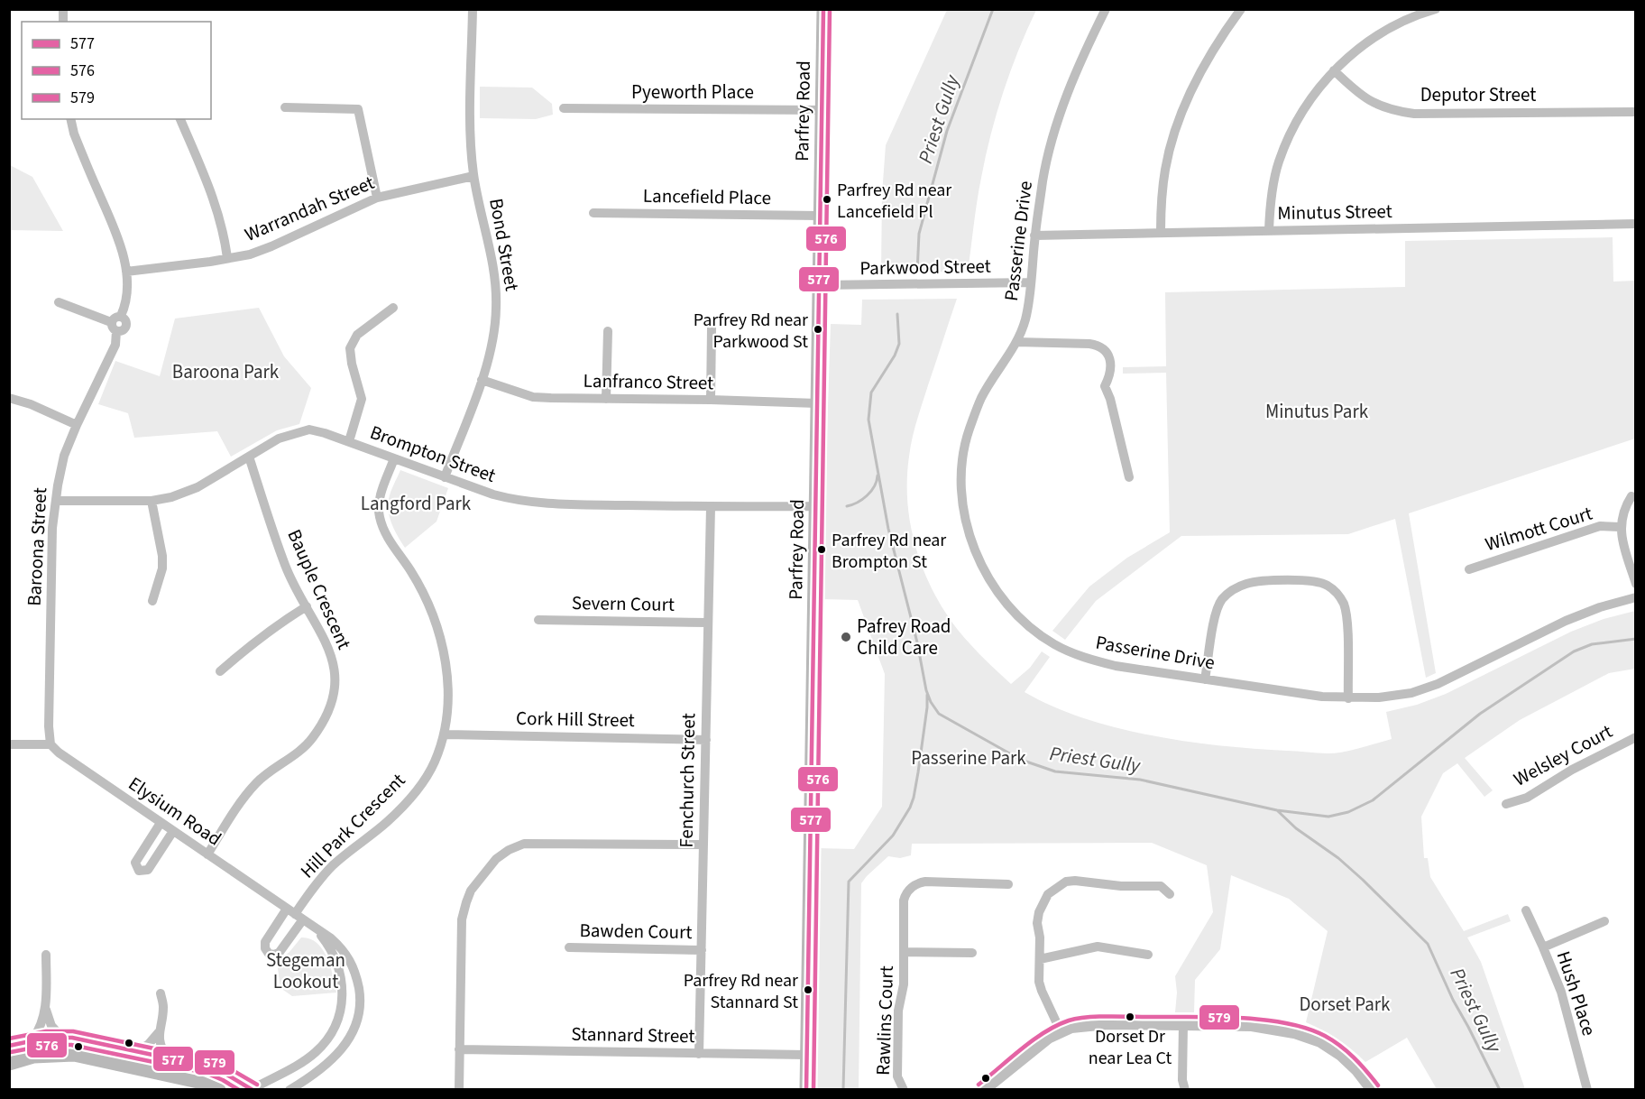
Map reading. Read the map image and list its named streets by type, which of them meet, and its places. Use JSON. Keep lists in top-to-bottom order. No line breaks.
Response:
{"streets":{"main road":["Parfrey Road"],"street":["Pyeworth Place","Deputor Street","Lancefield Place","Warrandah Street","Minutus Street","Passerine Drive","Bond Street","Parkwood Street","Lanfranco Street","Brompton Street","Wilmott Court","Baroona Street","Bauple Crescent","Severn Court","Cork Hill Street","Welsley Court","Fenchurch Street","Elysium Road","Hill Park Crescent","Bawden Court","Hush Place","Rawlins Court","Stannard Street"]},"crossings":[["Pyeworth Place","Parfrey Road"],["Parfrey Road","Lancefield Place"],["Parfrey Road","Parkwood Street"],["Parfrey Road","Lanfranco Street"],["Parfrey Road","Brompton Street"],["Parfrey Road","Stannard Street"],["Warrandah Street","Bond Street"],["Warrandah Street","Baroona Street"],["Minutus Street","Passerine Drive"],["Passerine Drive","Parkwood Street"],["Bond Street","Lanfranco Street"],["Bond Street","Brompton Street"],["Brompton Street","Baroona Street"],["Brompton Street","Bauple Crescent"],["Brompton Street","Fenchurch Street"],["Brompton Street","Hill Park Crescent"],["Baroona Street","Elysium Road"],["Bauple Crescent","Elysium Road"],["Severn Court","Fenchurch Street"],["Cork Hill Street","Fenchurch Street"],["Cork Hill Street","Hill Park Crescent"],["Fenchurch Street","Bawden Court"],["Fenchurch Street","Stannard Street"],["Elysium Road","Hill Park Crescent"]],"water":["Priest Gully"],"parks":["Baroona Park","Minutus Park","Langford Park","Passerine Park","Stegeman Lookout","Dorset Park"],"places":["Parfrey Rd near Lancefield Pl","Parfrey Rd near Parkwood St","Parfrey Rd near Brompton St","Pafrey Road Child Care","Parfrey Rd near Stannard St","Dorset Dr near Lea Ct"],"lines":["transit line 577","transit line 576","transit line 579"],"legend":["577","576","579"]}
